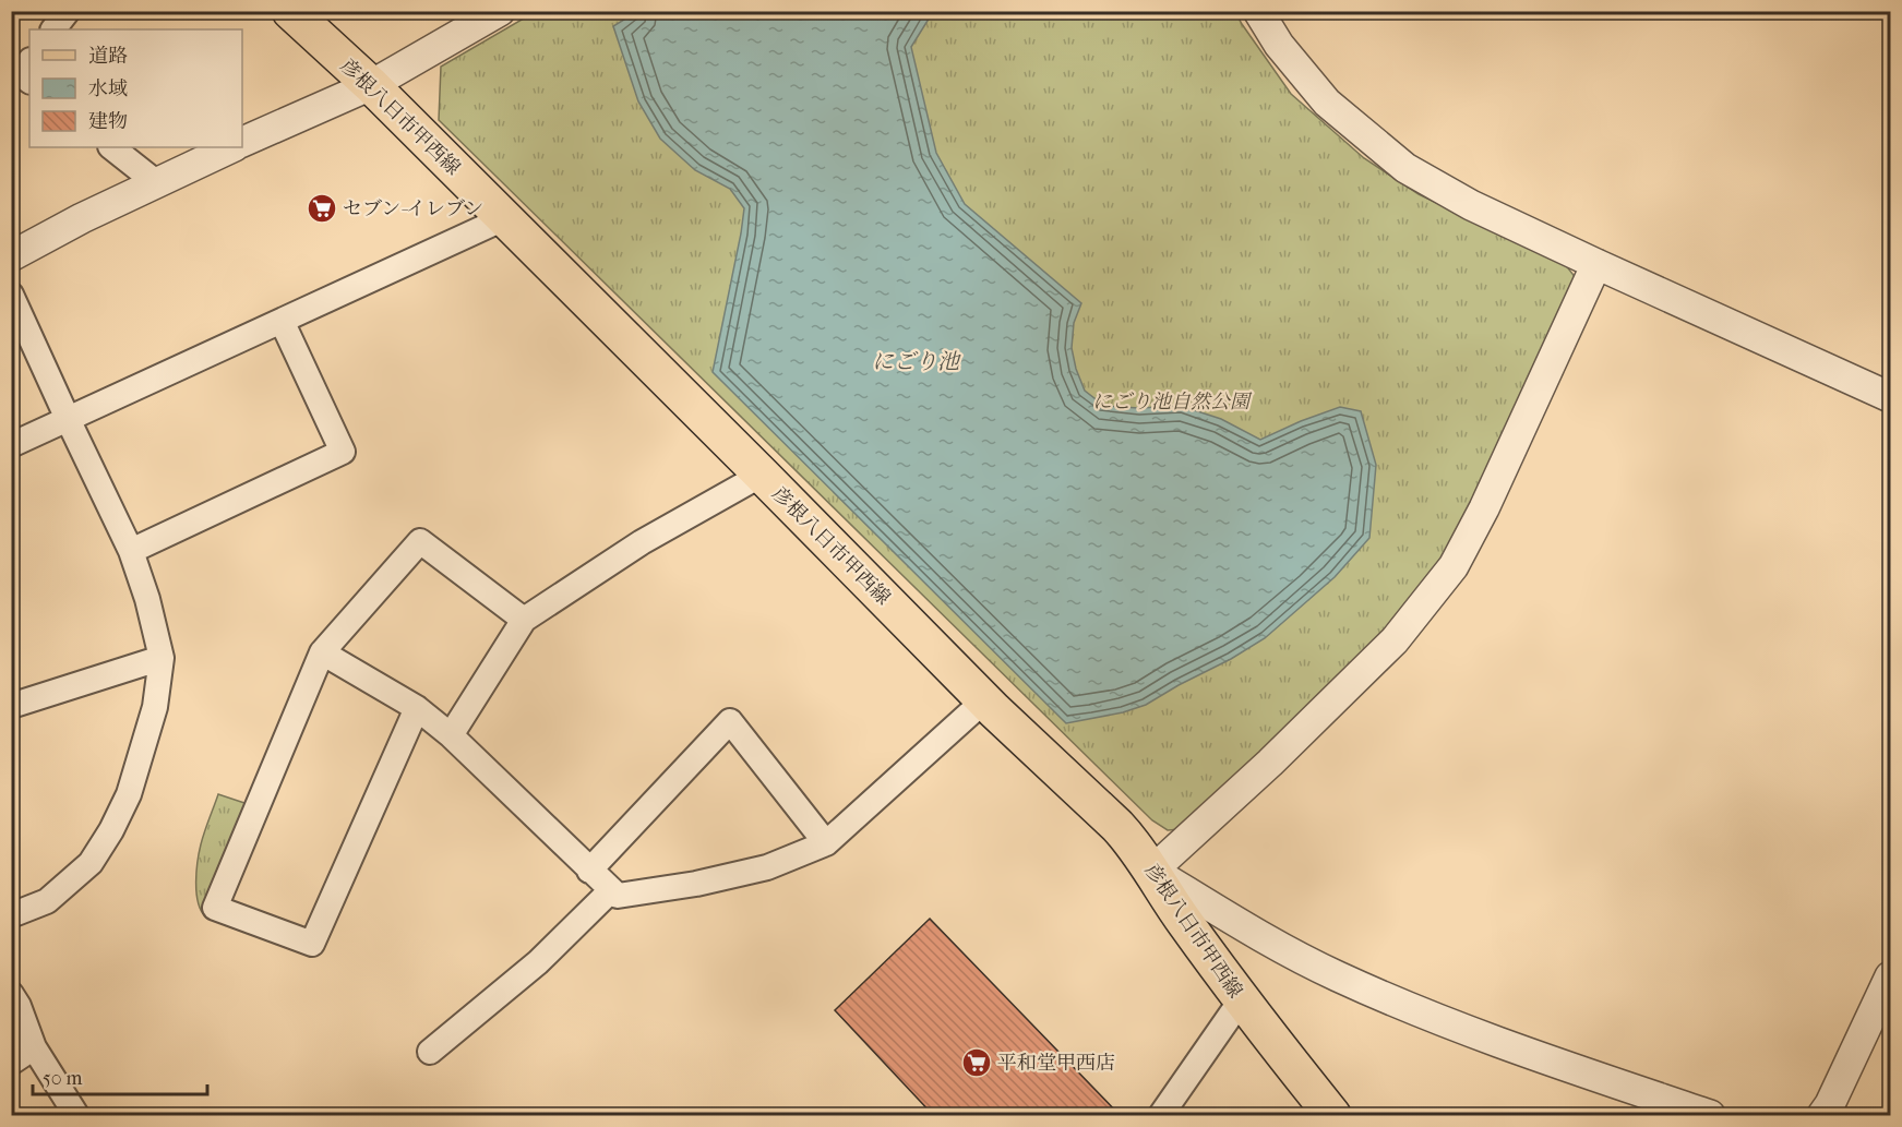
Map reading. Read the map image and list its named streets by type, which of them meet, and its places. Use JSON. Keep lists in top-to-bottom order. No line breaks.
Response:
{"streets":{"main road":["彦根八日市甲西線"]},"water":["にごり池"],"parks":["にごり池自然公園"],"places":{"supermarket":["セブン-イレブン","平和堂甲西店"]},"legend":["道路","水域","建物"],"scale_bar":"50 m"}
